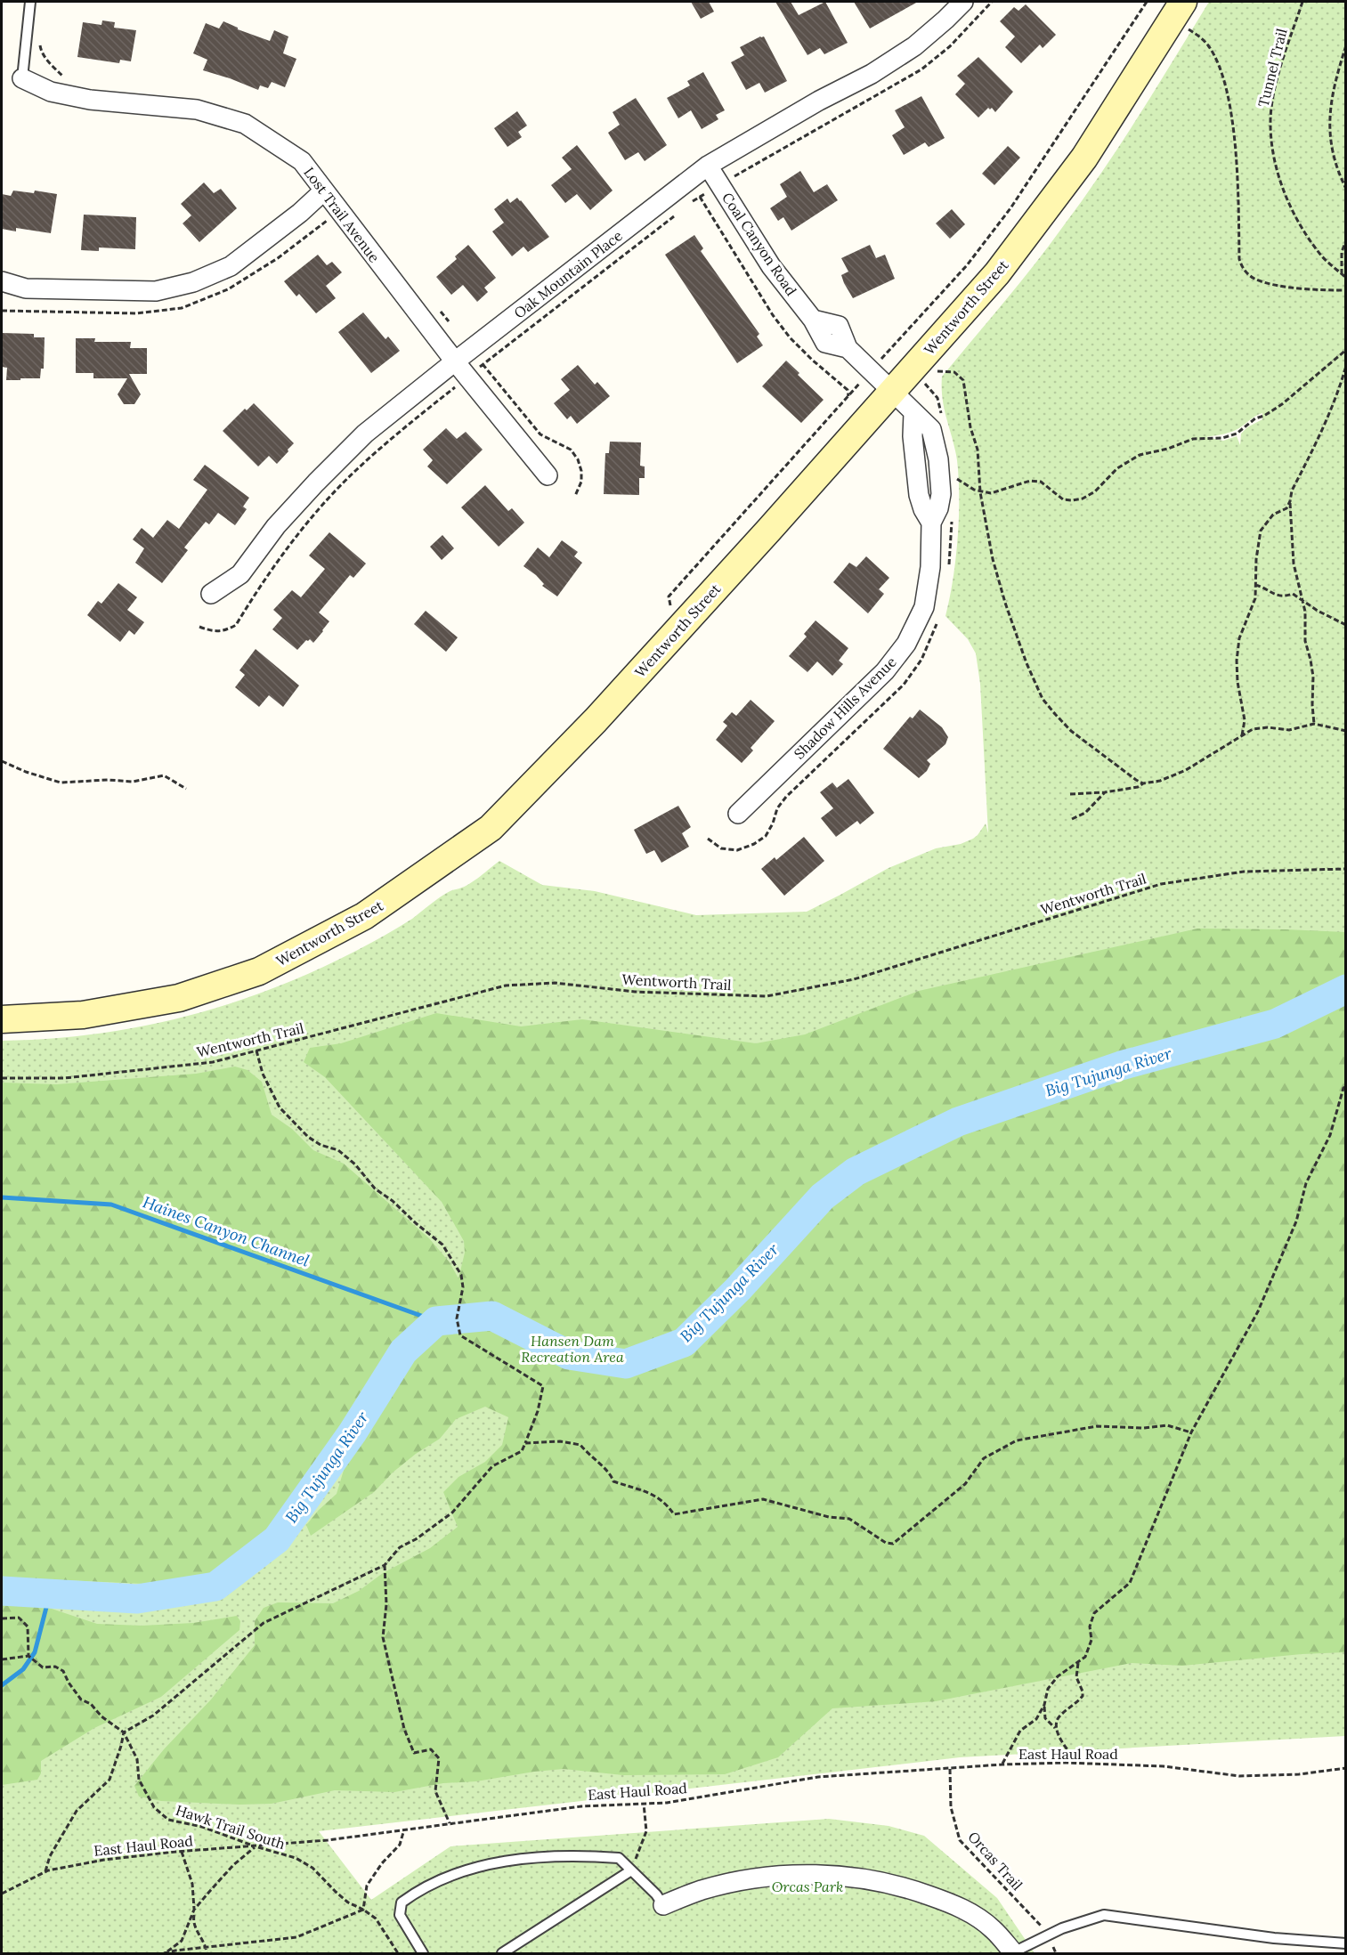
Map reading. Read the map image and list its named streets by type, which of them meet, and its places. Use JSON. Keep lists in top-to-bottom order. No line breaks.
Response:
{"streets":{"main road":["Wentworth Street"],"street":["Lost Trail Avenue","Coal Canyon Road","Oak Mountain Place","Shadow Hills Avenue"],"path":["Tunnel Trail","Wentworth Trail","East Haul Road","Hawk Trail South","Orcas Trail"]},"crossings":[["Lost Trail Avenue","Oak Mountain Place"],["Coal Canyon Road","Oak Mountain Place"],["Coal Canyon Road","Wentworth Street"],["Coal Canyon Road","Shadow Hills Avenue"],["Wentworth Street","Shadow Hills Avenue"],["East Haul Road","Hawk Trail South"],["East Haul Road","Orcas Trail"]],"water":["Big Tujunga River","Haines Canyon Channel"],"parks":["Hansen Dam Recreation Area","Orcas Park"]}
